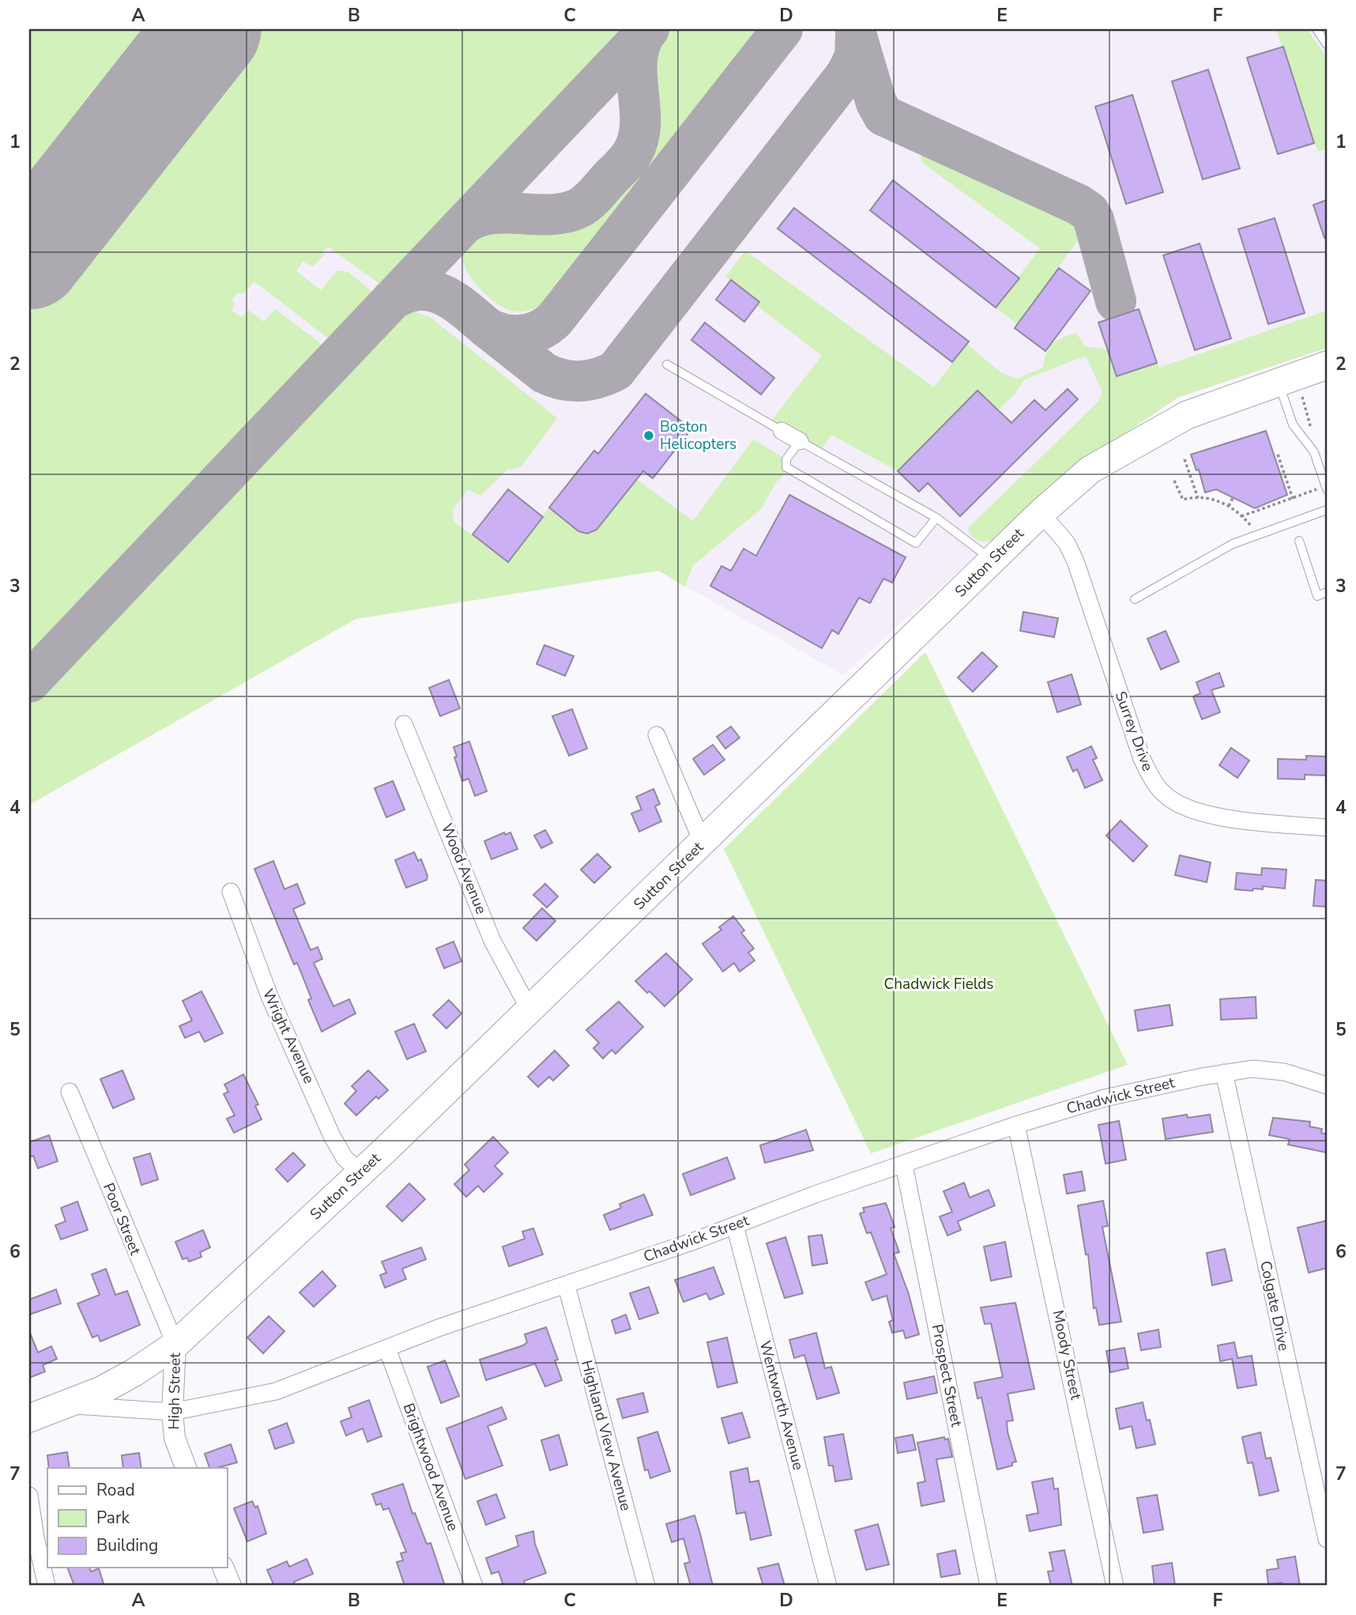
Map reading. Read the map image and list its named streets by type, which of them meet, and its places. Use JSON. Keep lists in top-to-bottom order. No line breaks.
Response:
{"streets":{"highway":["Sutton Street"],"street":["Surrey Drive","Wood Avenue","Wright Avenue","Chadwick Street","Poor Street","Colgate Drive","Moody Street","Prospect Street","High Street","Wentworth Avenue","Highland View Avenue","Brightwood Avenue"]},"crossings":[["Sutton Street","Surrey Drive"],["Sutton Street","Wood Avenue"],["Sutton Street","Wright Avenue"],["Sutton Street","Chadwick Street"],["Sutton Street","Poor Street"],["Sutton Street","High Street"],["Chadwick Street","Colgate Drive"],["Chadwick Street","Moody Street"],["Chadwick Street","Prospect Street"],["Chadwick Street","High Street"],["Chadwick Street","Wentworth Avenue"],["Chadwick Street","Highland View Avenue"],["Chadwick Street","Brightwood Avenue"],["Poor Street","High Street"]],"parks":["Chadwick Fields"],"places":["Boston Helicopters"],"legend":["Road","Park","Building"],"grid":{"columns":["A","B","C","D","E","F"],"rows":["1","2","3","4","5","6","7"]}}
